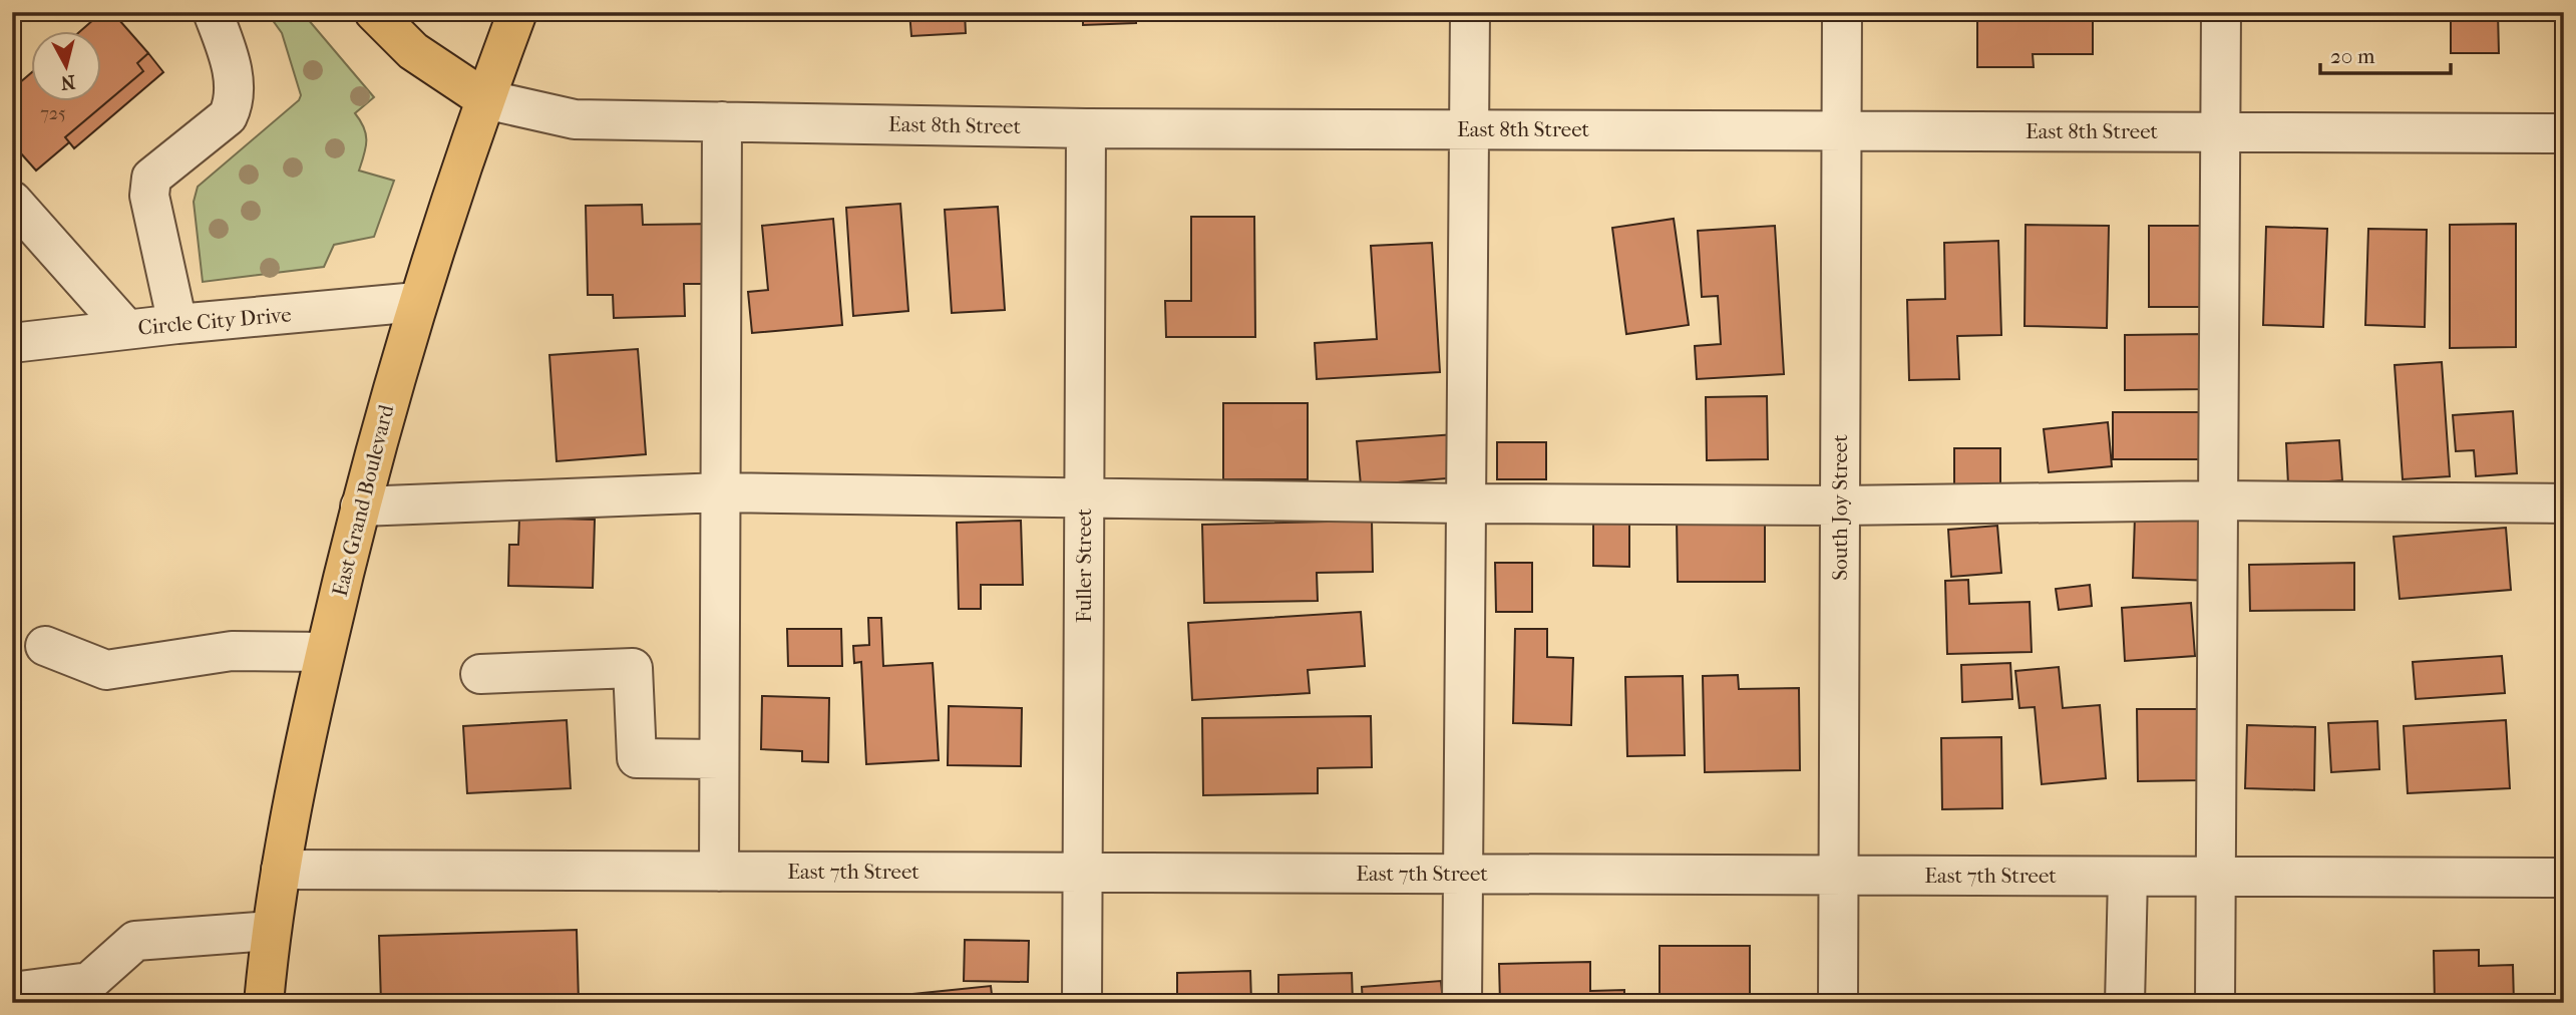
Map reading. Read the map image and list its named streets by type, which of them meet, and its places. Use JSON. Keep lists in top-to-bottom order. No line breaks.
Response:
{"streets":{"main road":["East Grand Boulevard"],"street":["East 8th Street","Circle City Drive","South Joy Street","Fuller Street","East 7th Street"]},"crossings":[["East 8th Street","East Grand Boulevard"],["East 8th Street","South Joy Street"],["East 8th Street","Fuller Street"],["Circle City Drive","East Grand Boulevard"],["East Grand Boulevard","East 7th Street"],["South Joy Street","East 7th Street"],["Fuller Street","East 7th Street"]],"house_numbers":["725"],"scale_bar":"20 m","north":"bottom"}
